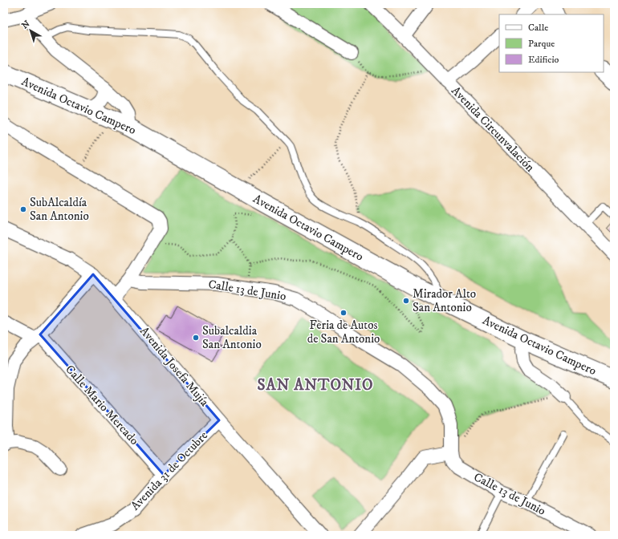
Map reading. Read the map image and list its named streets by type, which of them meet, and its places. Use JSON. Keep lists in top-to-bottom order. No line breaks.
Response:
{"streets":{"main road":["Avenida Octavio Campero"],"street":["Avenida Circunvalación","Calle 13 de Junio","Avenida Josefa Mujía","Calle Mario Mercado","Avenida 31 de Octubre"]},"crossings":[["Avenida Josefa Mujía","Avenida 31 de Octubre"],["Calle Mario Mercado","Avenida 31 de Octubre"]],"districts":["SAN ANTONIO"],"places":["SubAlcaldía San Antonio","Mirador Alto San Antonio","Feria de Autos de San Antonio","Subalcaldia San Antonio"],"legend":["Calle","Parque","Edificio"],"north":"top left"}
